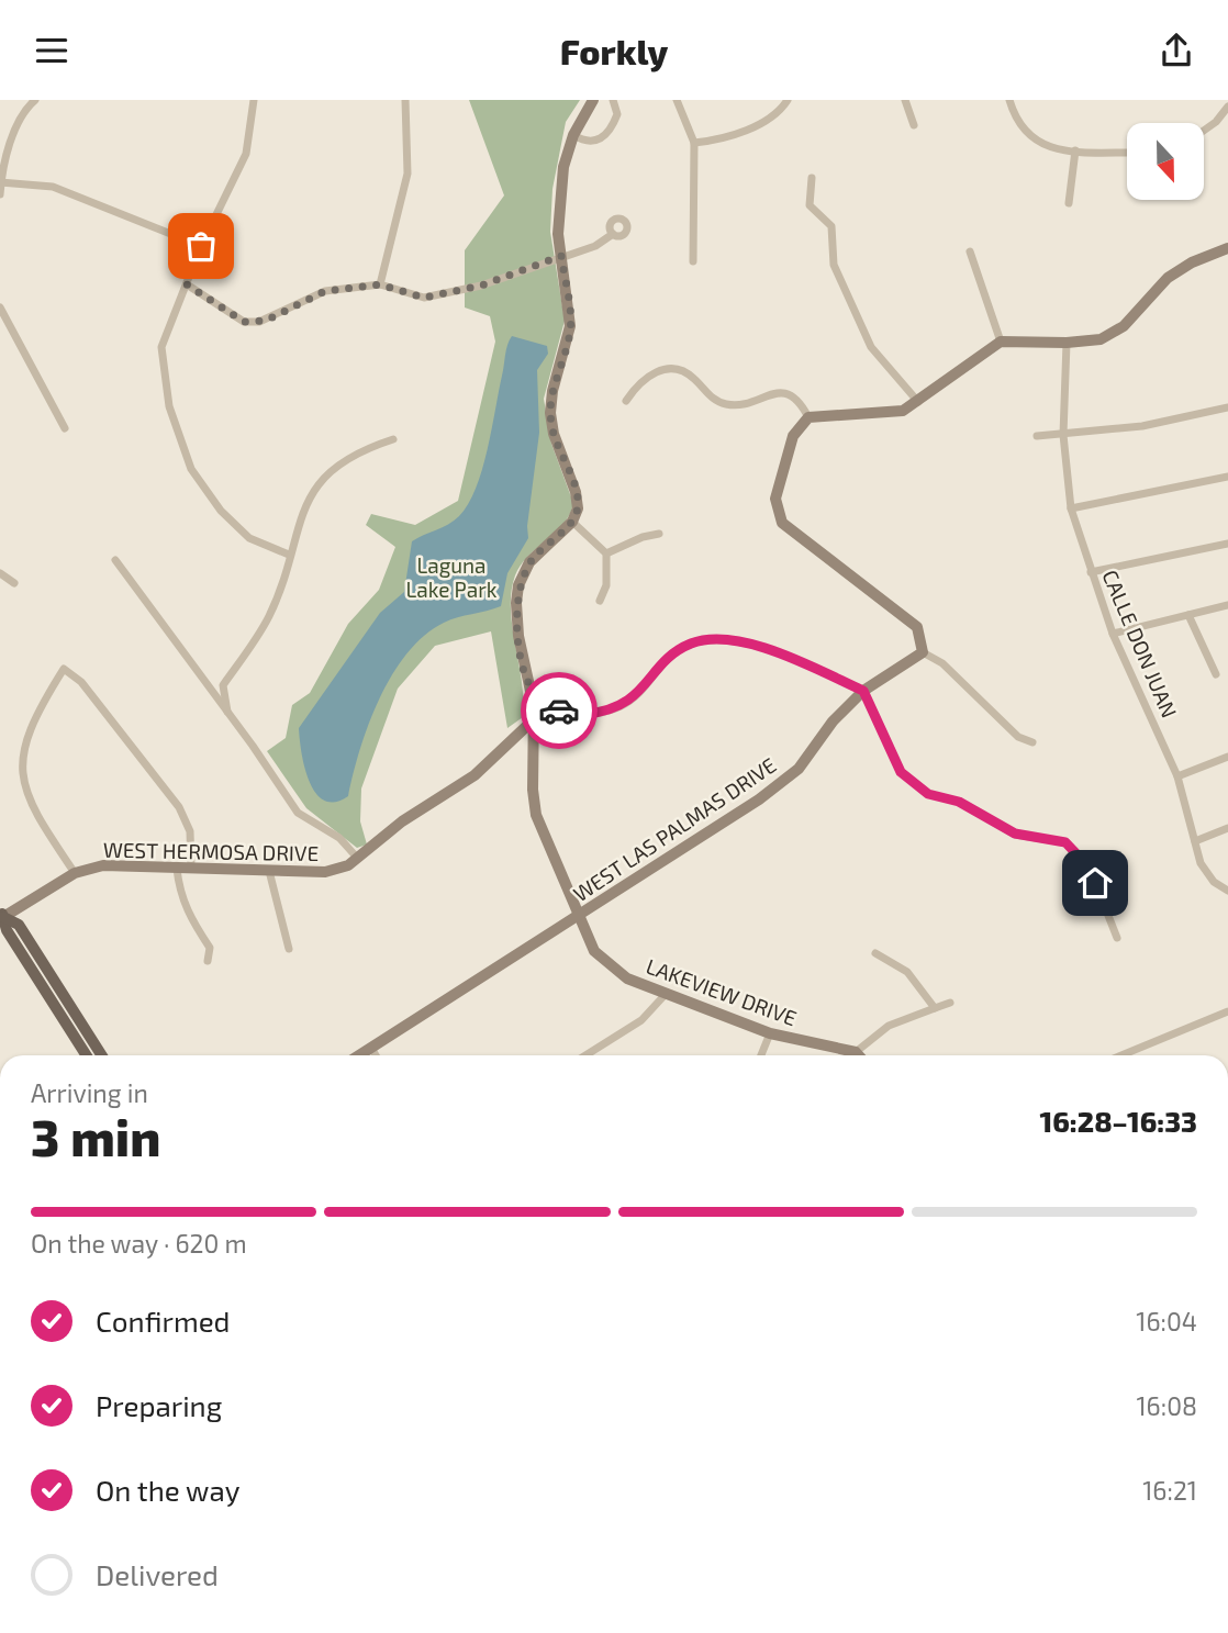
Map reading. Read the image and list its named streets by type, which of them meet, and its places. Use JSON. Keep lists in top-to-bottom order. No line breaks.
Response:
{"streets":{"street":["CALLE DON JUAN","WEST LAS PALMAS DRIVE","WEST HERMOSA DRIVE","LAKEVIEW DRIVE"]},"crossings":[["WEST LAS PALMAS DRIVE","LAKEVIEW DRIVE"],["WEST HERMOSA DRIVE","LAKEVIEW DRIVE"]],"parks":["Laguna Lake Park"],"north":"bottom","page":{"header":"Forkly","heading":["3 min","Arriving in","16:28–16:33"],"bar":"On the way · 620 m","list":[["Confirmed","16:04"],["Preparing","16:08"],["On the way","16:21"],"Delivered"]}}
